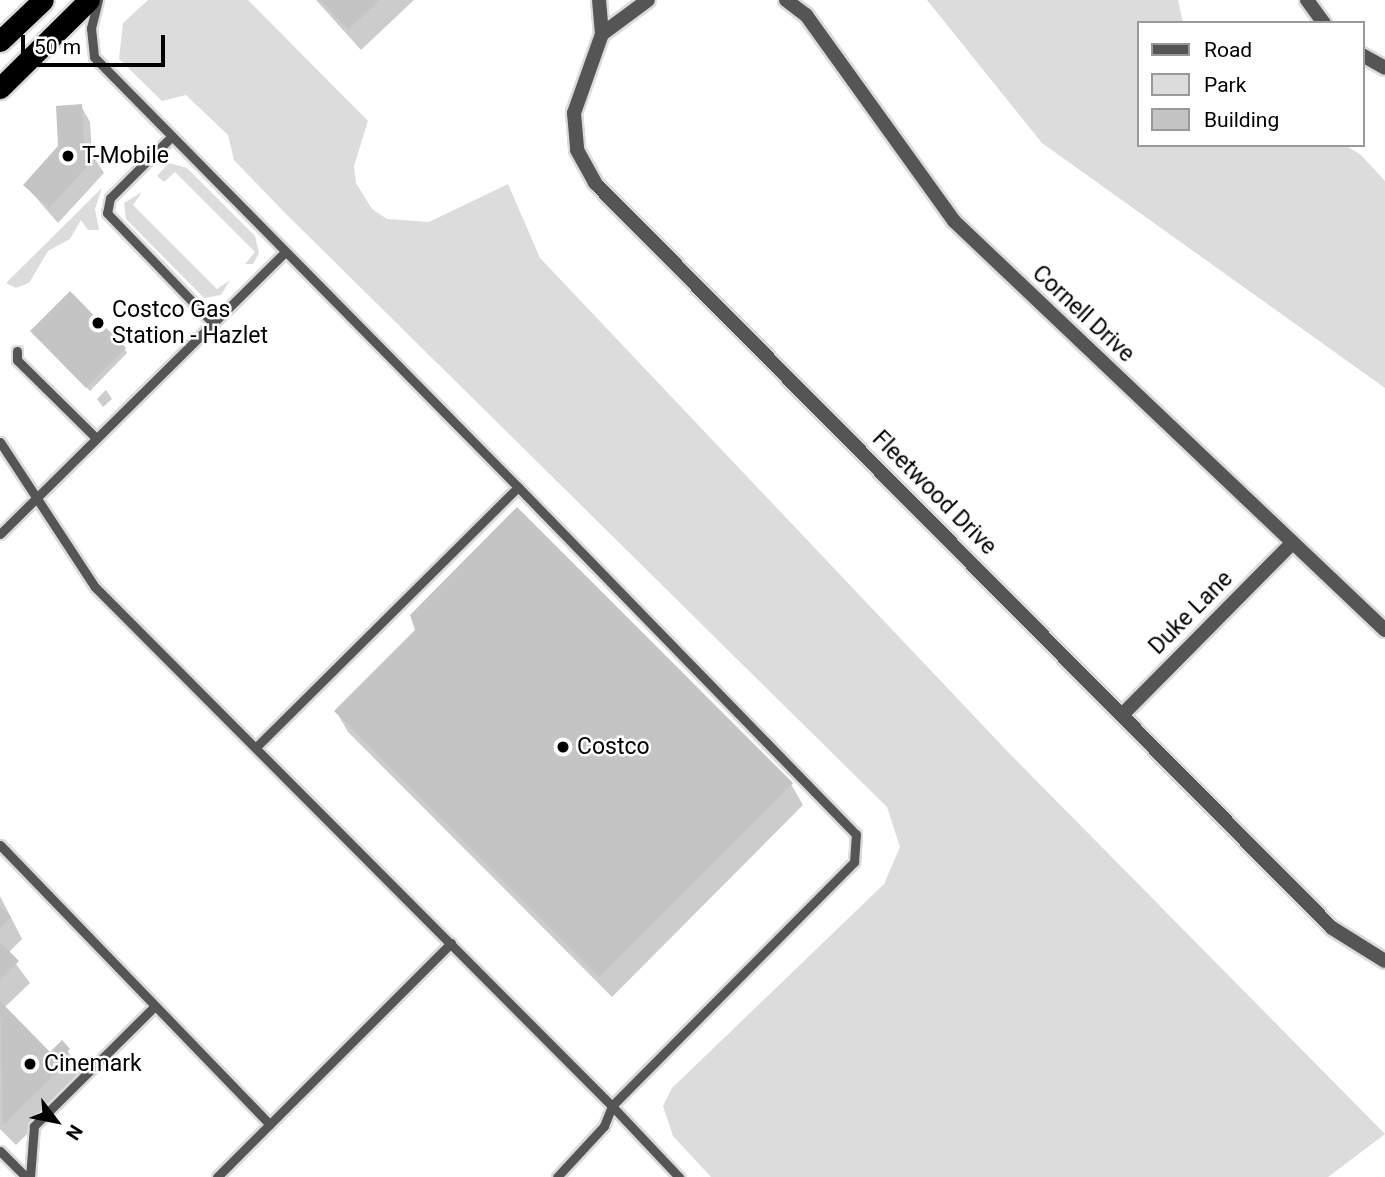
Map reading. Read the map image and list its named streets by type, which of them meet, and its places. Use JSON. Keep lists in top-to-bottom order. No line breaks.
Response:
{"streets":{"street":["Cornell Drive","Fleetwood Drive","Duke Lane"]},"crossings":[["Cornell Drive","Duke Lane"],["Fleetwood Drive","Duke Lane"]],"places":["T-Mobile","Costco Gas Station - Hazlet","Costco","Cinemark"],"legend":["Road","Park","Building"],"scale_bar":"50 m","north":"bottom right"}
